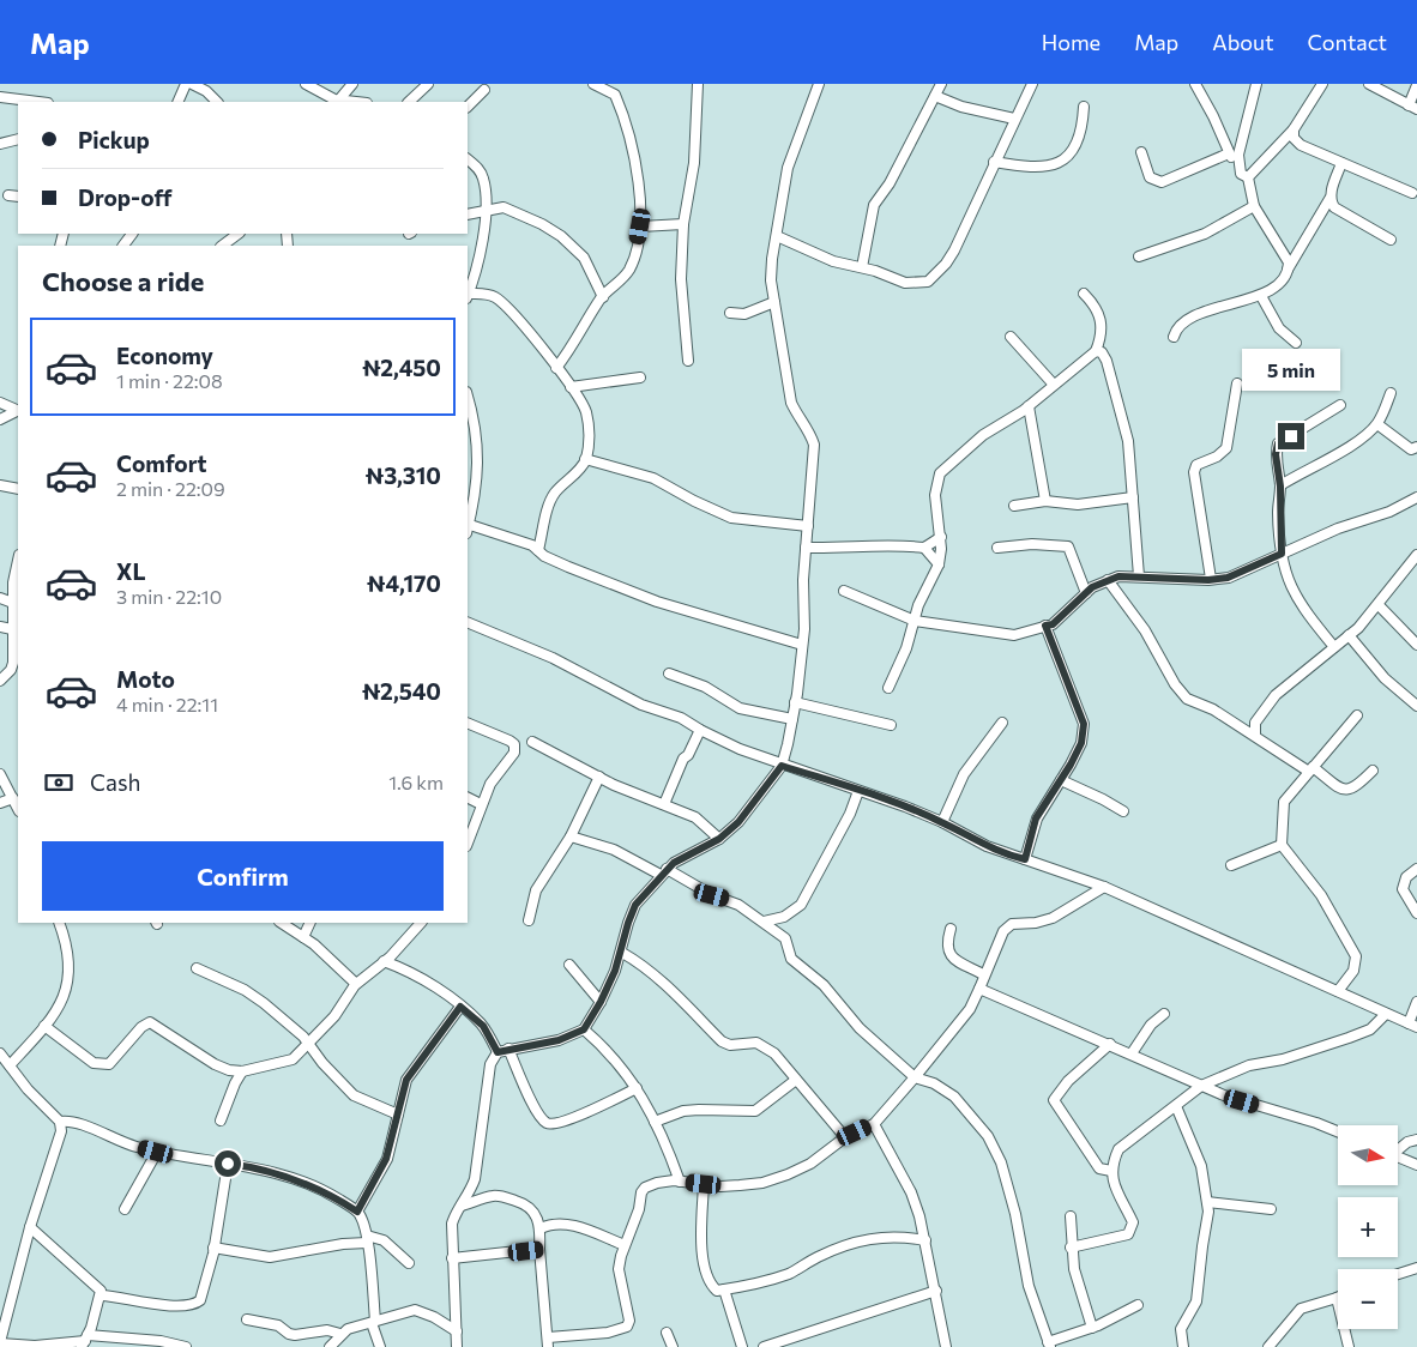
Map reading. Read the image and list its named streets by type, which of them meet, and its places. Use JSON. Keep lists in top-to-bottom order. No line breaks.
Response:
{"north":"right","page":{"header":"Map","nav":["Home","Map","About","Contact"],"banner":["Pickup","Drop-off"],"heading":"Choose a ride","list":[{"name":"Economy","note":"1 min · 22:08","value":"₦2,450"},{"name":"Comfort","note":"2 min · 22:09","value":"₦3,310"},{"name":"XL","note":"3 min · 22:10","value":"₦4,170"},{"name":"Moto","note":"4 min · 22:11","value":"₦2,540"}],"bubble":"5 min","pay":["Cash","1.6 km"],"buttons":"Confirm","map_buttons":["+","−"]}}
